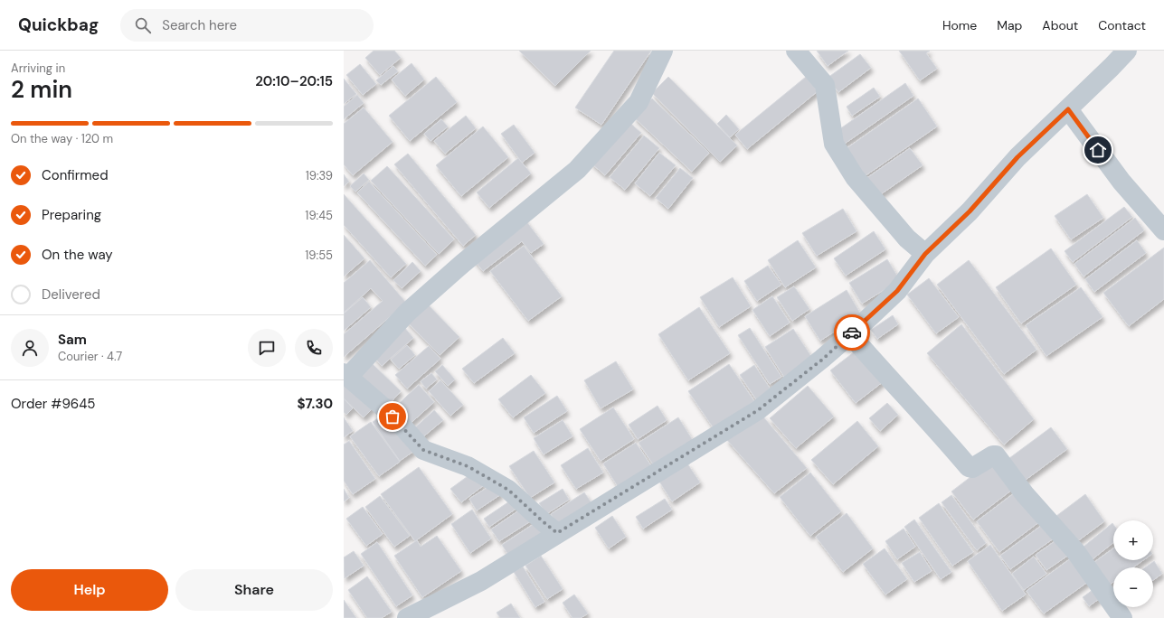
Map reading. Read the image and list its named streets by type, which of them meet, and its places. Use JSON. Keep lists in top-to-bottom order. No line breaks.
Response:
{"page":{"header":"Quickbag","search":"Search here","nav":["Home","Map","About","Contact"],"heading":["2 min","Arriving in","20:10–20:15"],"panel":["Sam","Courier · 4.7","Order #9645","$7.30"],"bar":"On the way · 120 m","list":[["Confirmed","19:39"],["Preparing","19:45"],["On the way","19:55"],"Delivered"],"map_buttons":["+","−"],"buttons":["Help","Share"]}}
